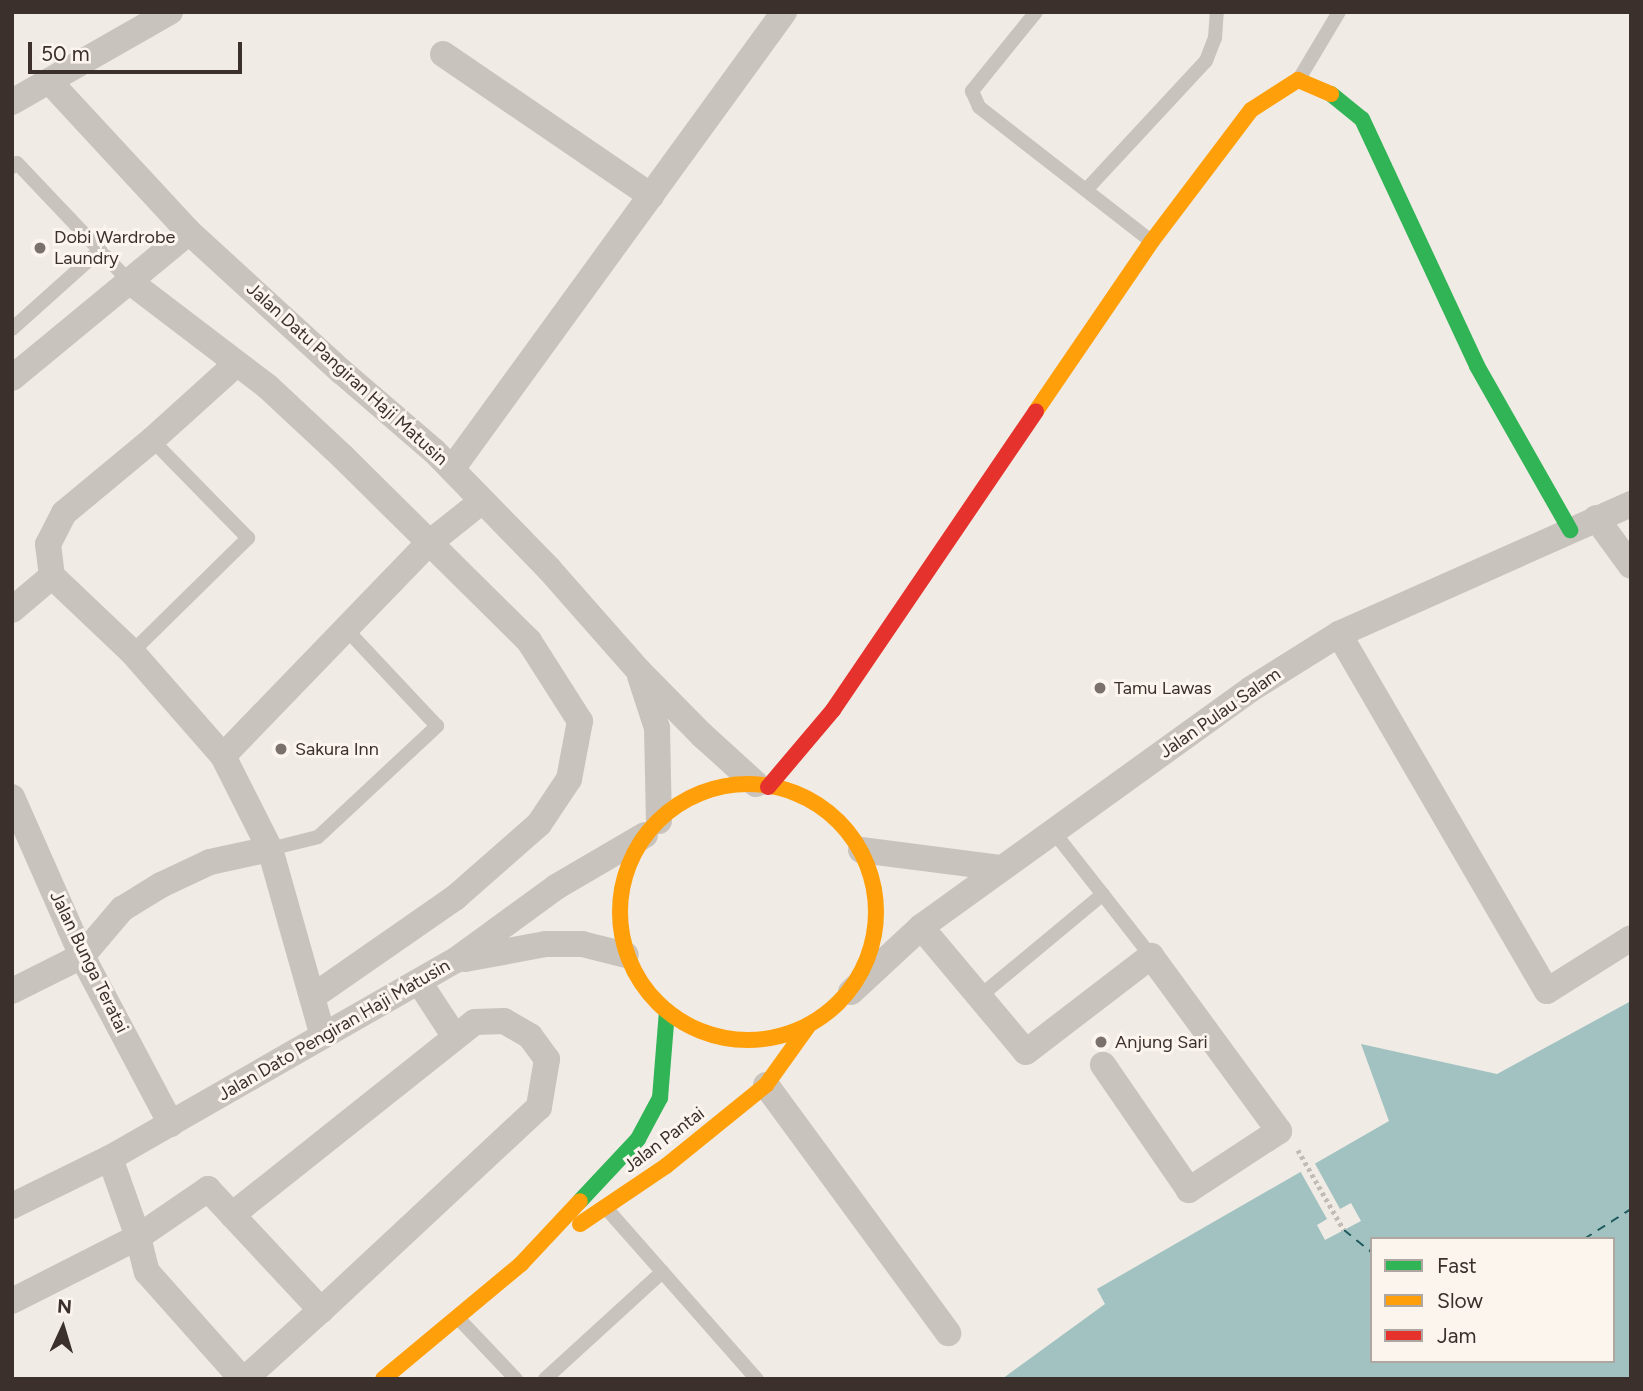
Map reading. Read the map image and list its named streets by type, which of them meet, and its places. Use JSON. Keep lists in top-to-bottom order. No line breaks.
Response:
{"streets":{"main road":["Jalan Pantai"],"street":["Jalan Datu Pangiran Haji Matusin","Jalan Pulau Salam","Jalan Bunga Teratai","Jalan Dato Pengiran Haji Matusin"]},"crossings":[["Jalan Bunga Teratai","Jalan Dato Pengiran Haji Matusin"]],"places":["Dobi Wardrobe Laundry","Tamu Lawas","Sakura Inn","Anjung Sari"],"legend":["Fast","Slow","Jam"],"scale_bar":"50 m","north":"top"}
